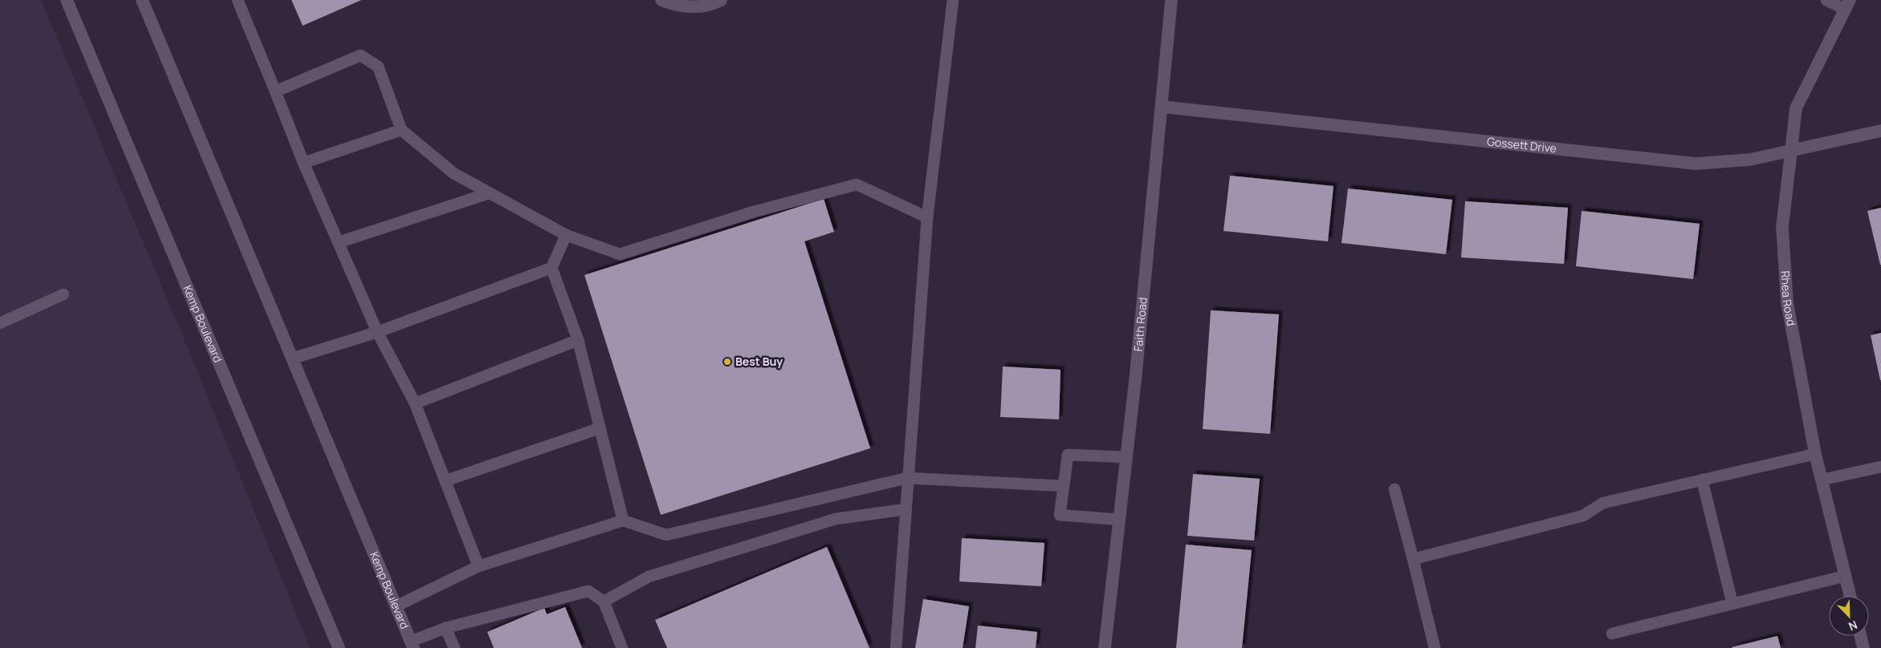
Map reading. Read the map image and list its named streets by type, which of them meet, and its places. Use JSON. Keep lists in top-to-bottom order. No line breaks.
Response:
{"streets":{"street":["Gossett Drive","Rhea Road","Kemp Boulevard","Faith Road"]},"crossings":[["Gossett Drive","Rhea Road"],["Gossett Drive","Faith Road"]],"places":["Best Buy"],"north":"bottom right"}
